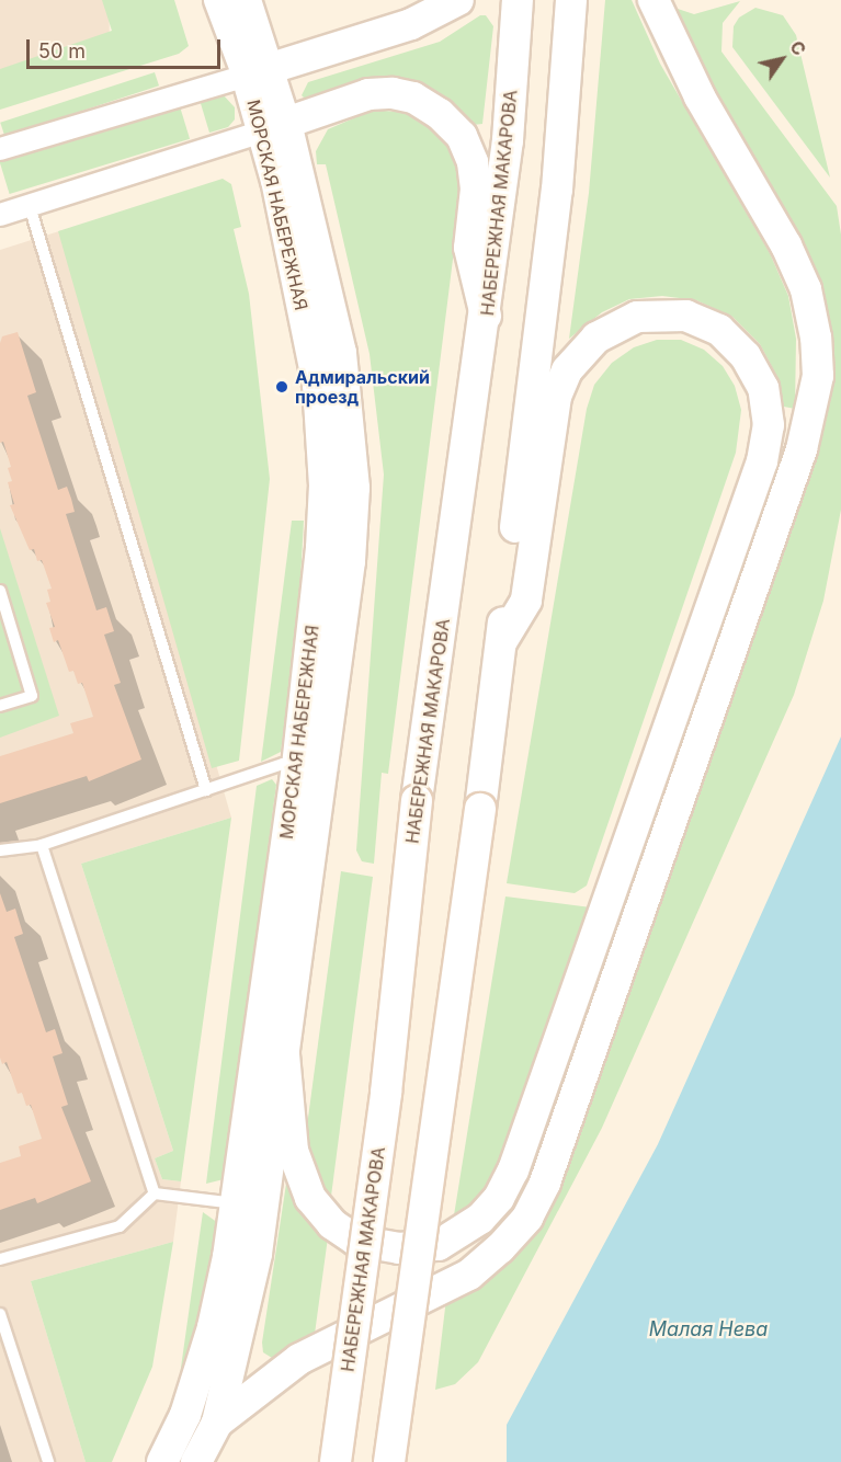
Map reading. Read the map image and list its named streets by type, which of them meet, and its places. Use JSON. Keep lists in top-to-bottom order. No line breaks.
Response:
{"streets":{"main road":["НАБЕРЕЖНАЯ МАКАРОВА","МОРСКАЯ НАБЕРЕЖНАЯ"]},"water":["Малая Нева"],"places":["Адмиральский проезд"],"scale_bar":"50 m","north":"top right"}
